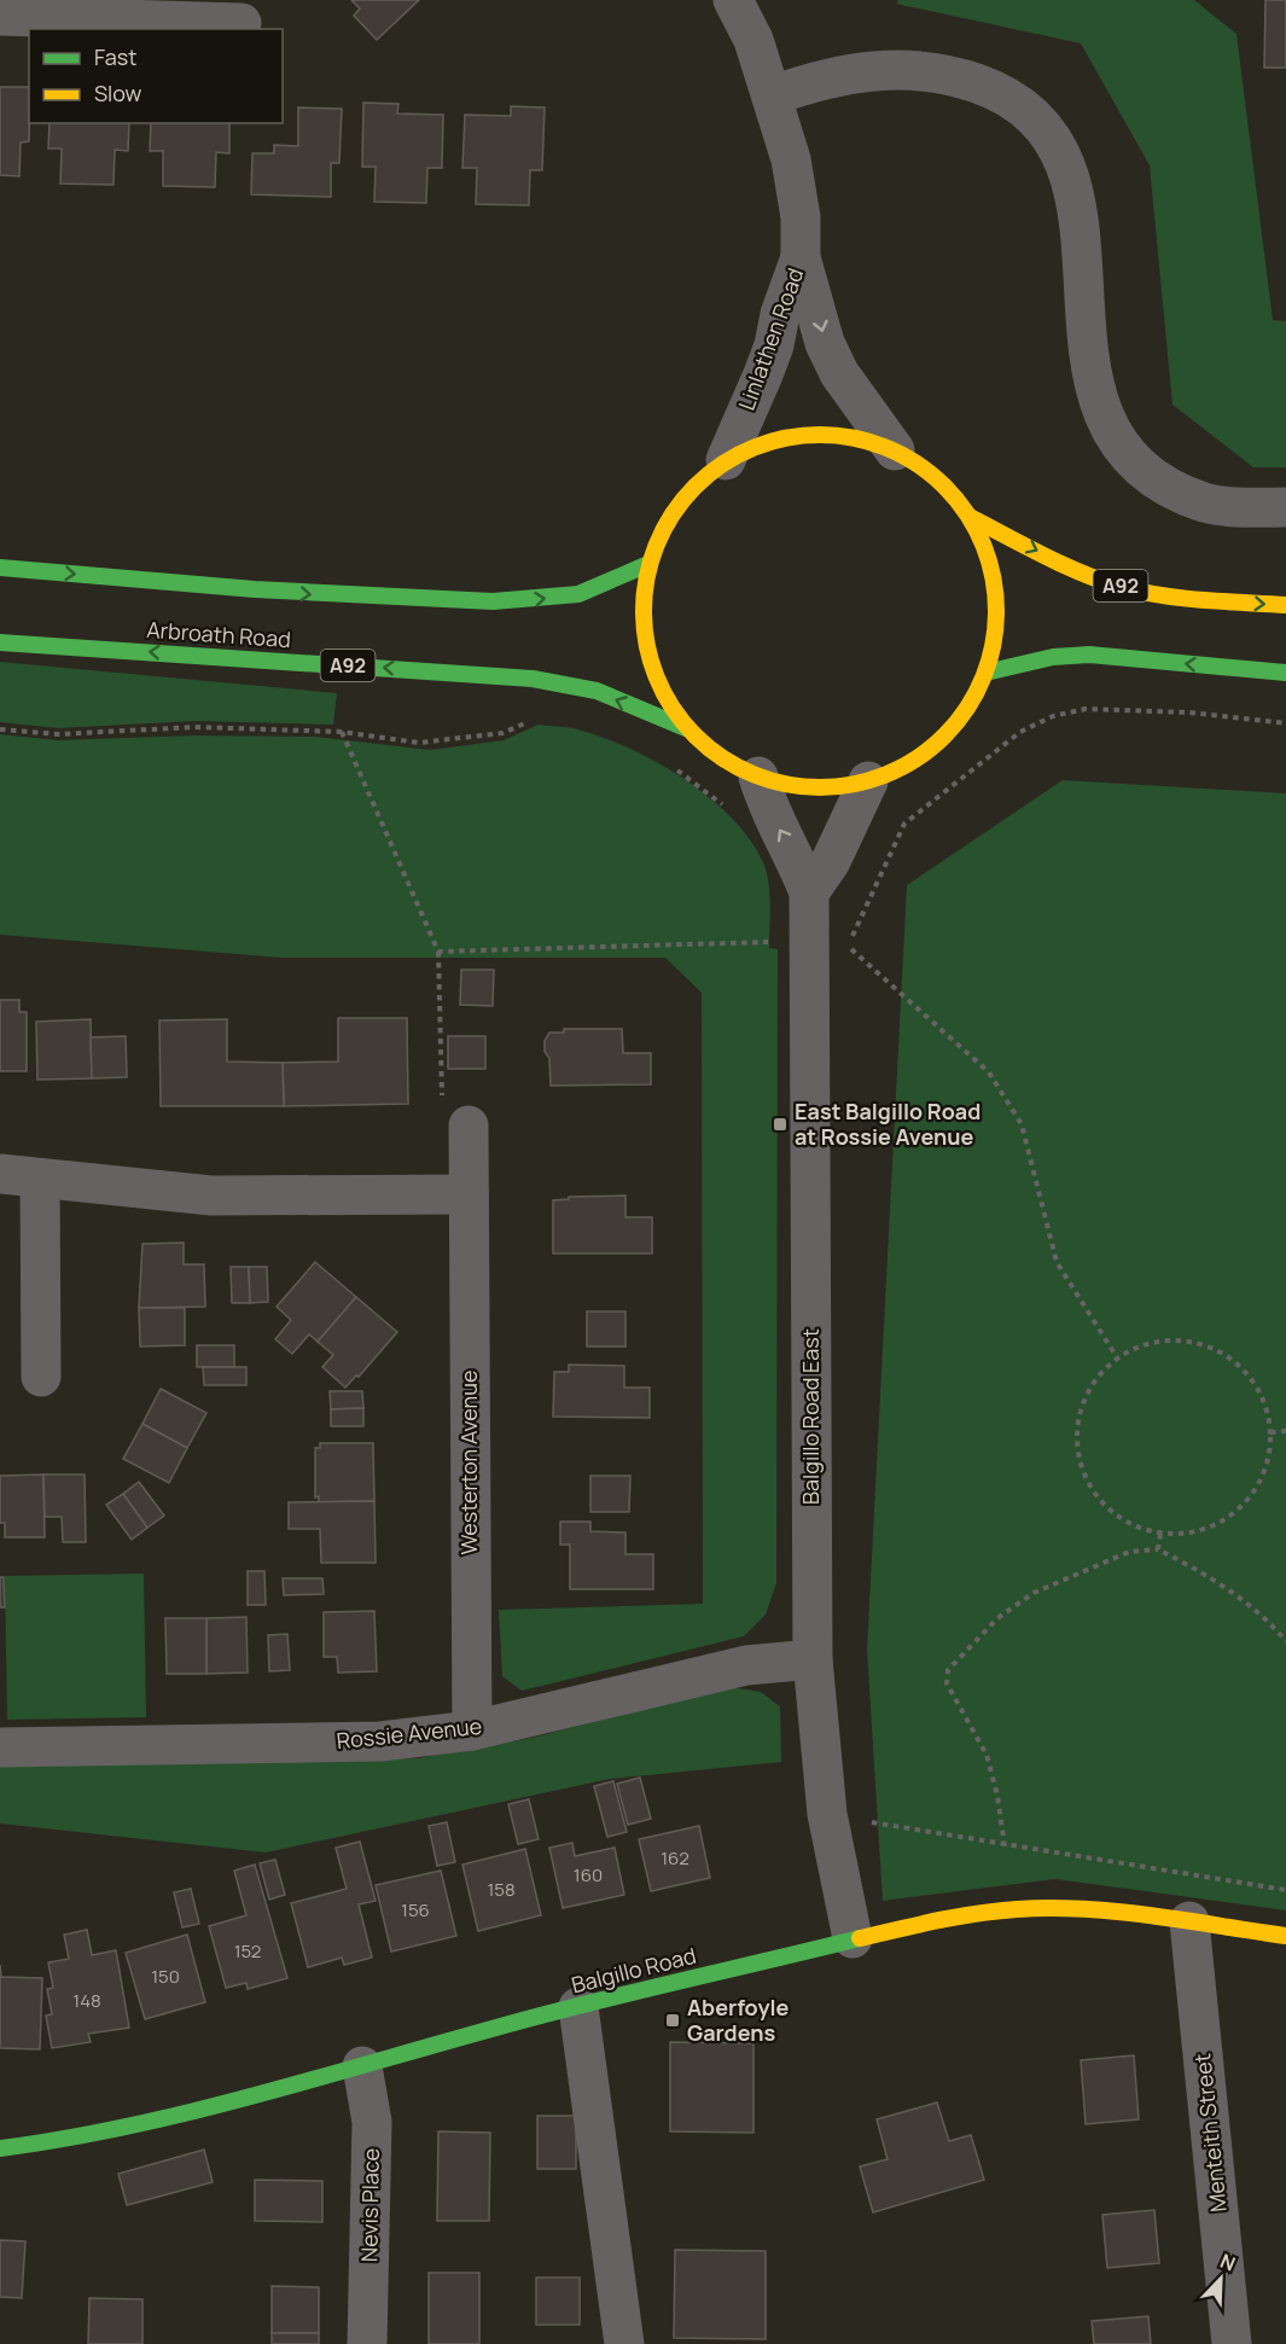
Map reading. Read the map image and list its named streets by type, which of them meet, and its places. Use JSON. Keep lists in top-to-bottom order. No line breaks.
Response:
{"streets":{"main road":["A92","Arbroath Road","Balgillo Road"],"street":["Linlathen Road","Balgillo Road East","Westerton Avenue","Rossie Avenue","Menteith Street","Nevis Place"]},"crossings":[["Linlathen Road","A92"],["A92","Arbroath Road"],["A92","Balgillo Road East"],["Balgillo Road East","Rossie Avenue"],["Balgillo Road East","Balgillo Road"],["Westerton Avenue","Rossie Avenue"],["Balgillo Road","Menteith Street"],["Balgillo Road","Nevis Place"]],"places":{"transit":["East Balgillo Road at Rossie Avenue","Aberfoyle Gardens"]},"house_numbers":["162","160","158","156","152","150","148"],"legend":["Fast","Slow"],"north":"top right"}
